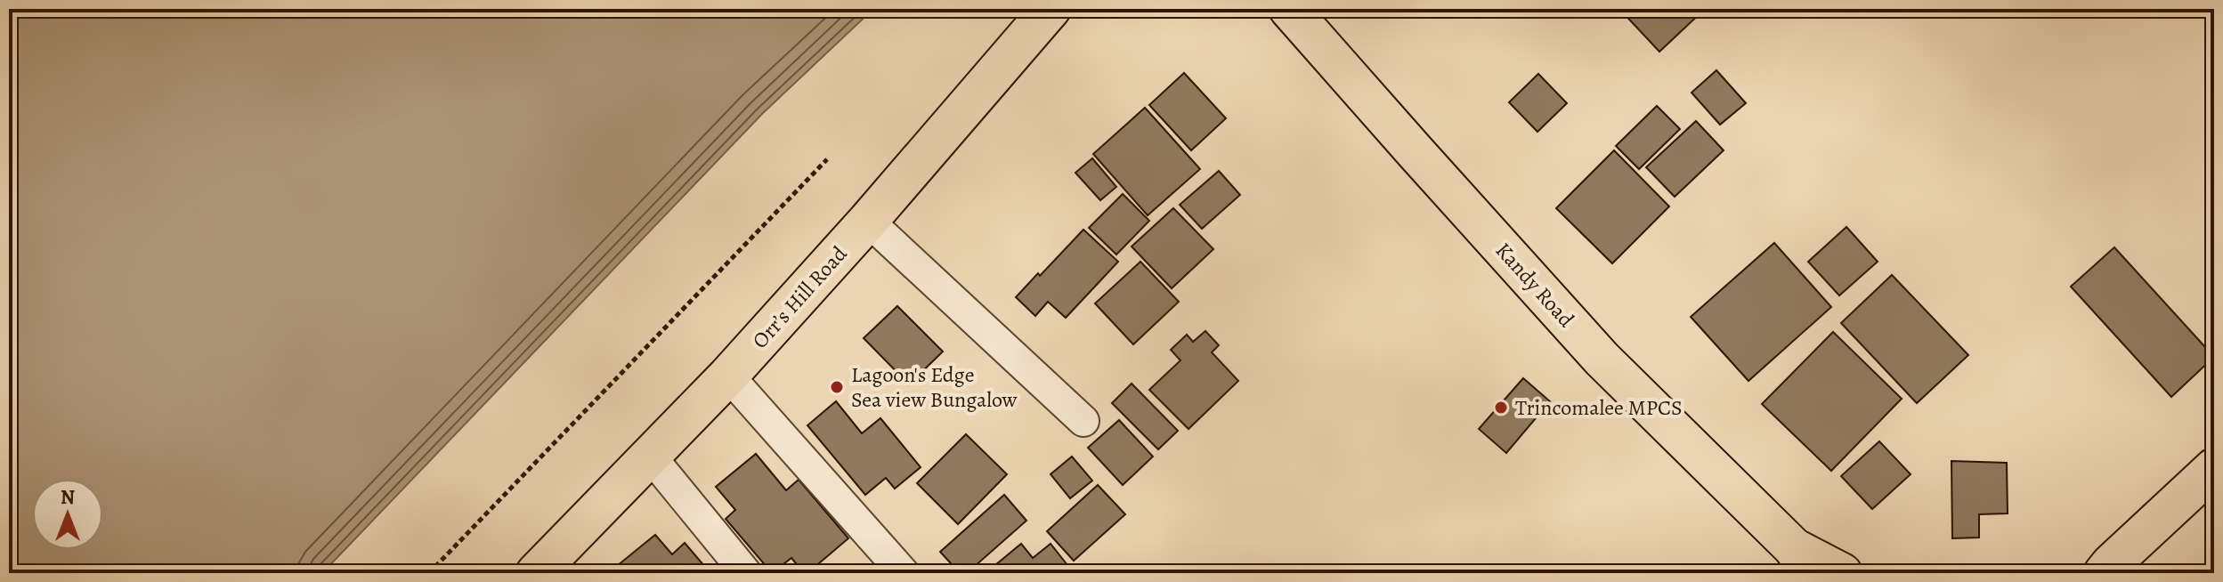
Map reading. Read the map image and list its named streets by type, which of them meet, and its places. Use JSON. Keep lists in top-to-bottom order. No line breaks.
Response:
{"streets":{"main road":["Kandy Road","Orr’s Hill Road"]},"places":["Lagoon's Edge Sea view Bungalow","Trincomalee MPCS"],"north":"top"}
